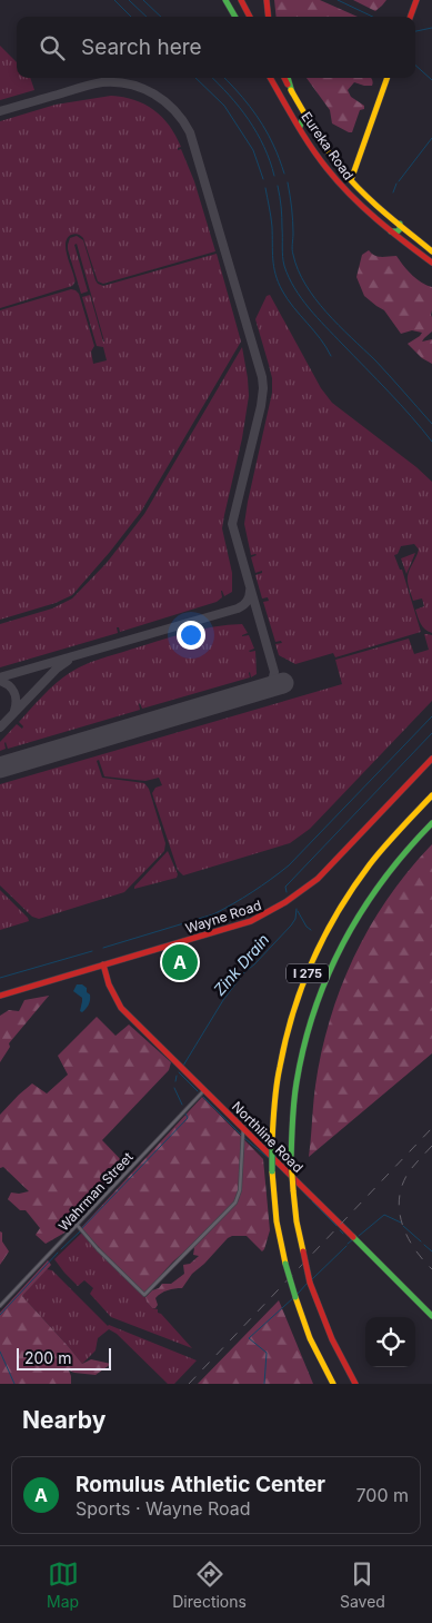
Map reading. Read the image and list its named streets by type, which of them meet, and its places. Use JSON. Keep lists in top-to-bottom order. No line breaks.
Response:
{"streets":{"main road":["Eureka Road","Wayne Road","I 275","Northline Road"],"street":["Wahrman Street"]},"crossings":[["Wayne Road","Northline Road"],["Northline Road","Wahrman Street"]],"water":["Zink Drain"],"scale_bar":"200 m","page":{"search":"Search here","pins":"A","scale":"200 m","heading":"Nearby","list":[{"mark":"A","name":"Romulus Athletic Center","note":"Sports · Wayne Road","value":"700 m"}],"nav":["Map","Directions","Saved"]}}
